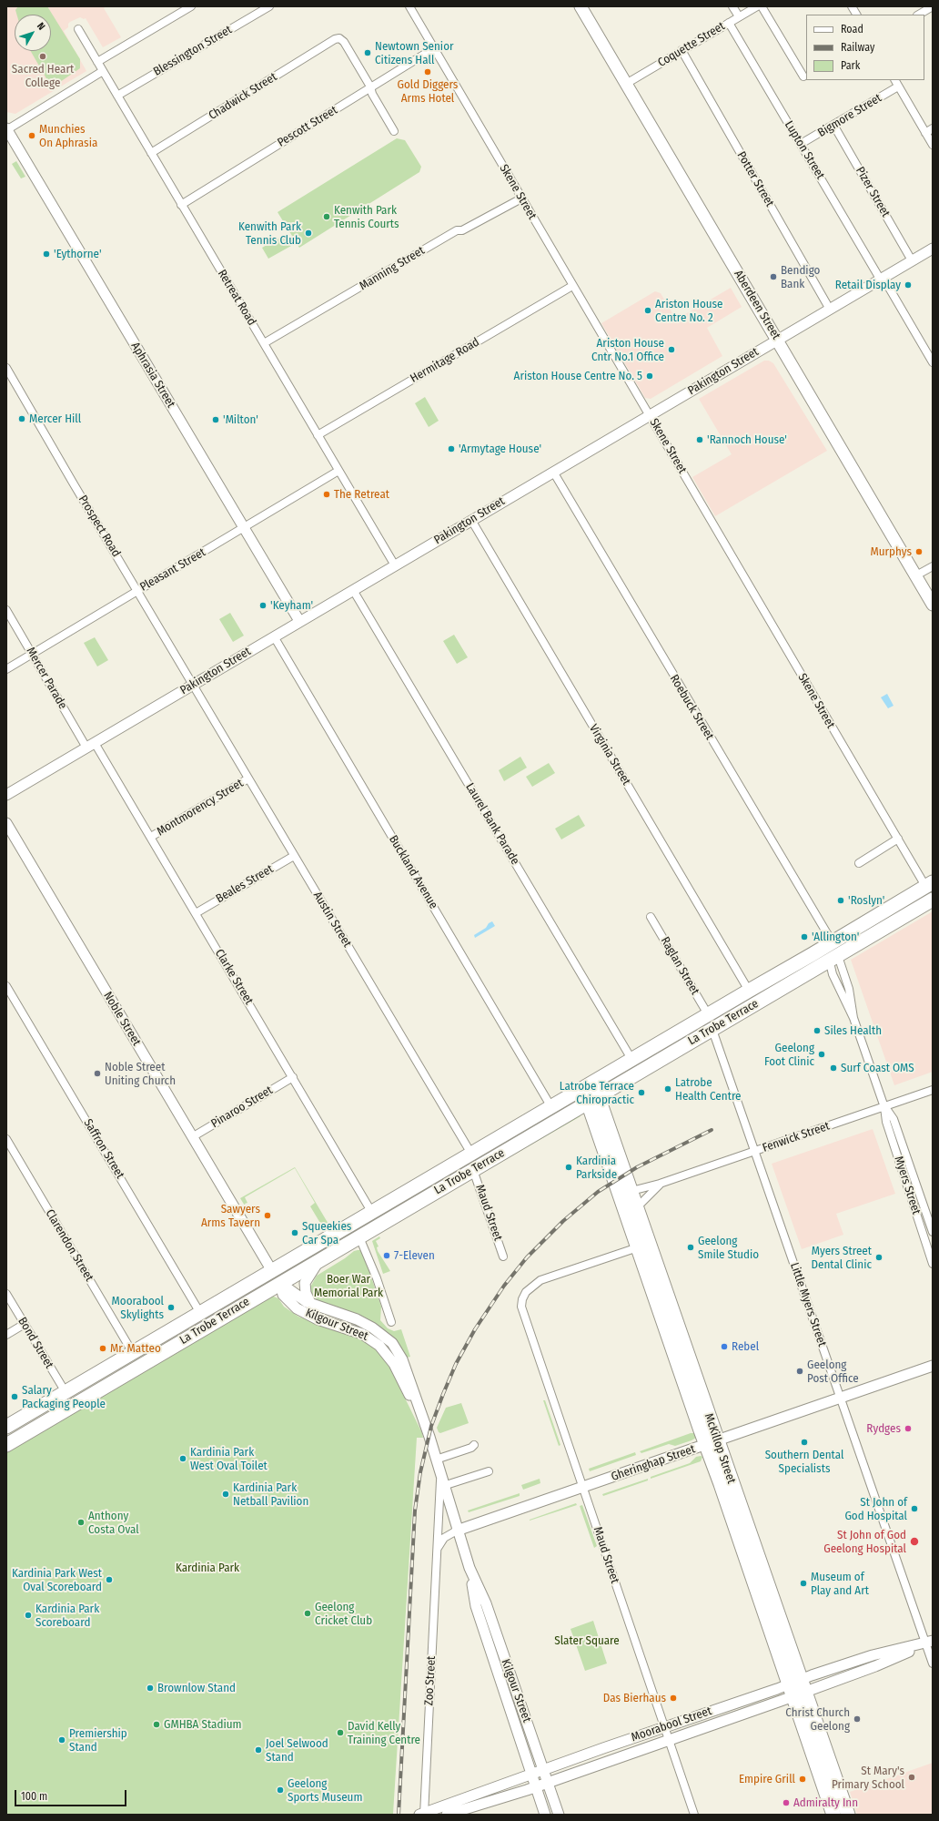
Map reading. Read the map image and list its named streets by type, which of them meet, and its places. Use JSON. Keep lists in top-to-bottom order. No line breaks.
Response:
{"streets":{"highway":["La Trobe Terrace","McKillop Street"],"main road":["Aberdeen Street"],"street":["Coquette Street","Blessington Street","Chadwick Street","Bigmore Street","Pescott Street","Lupton Street","Potter Street","Skene Street","Pizer Street","Manning Street","Retreat Road","Hermitage Road","Pakington Street","Aphrasia Street","Prospect Road","Pleasant Street","Mercer Parade","Roebuck Street","Virginia Street","Montmorency Street","Laurel Bank Parade","Buckland Avenue","Beales Street","Austin Street","Raglan Street","Clarke Street","Noble Street","Pinaroo Street","Fenwick Street","Saffron Street","Myers Street","Maud Street","Clarendon Street","Little Myers Street","Kilgour Street","Bond Street","Gheringhap Street","Zoo Street","Moorabool Street"]},"crossings":[["Coquette Street","Lupton Street"],["Coquette Street","Potter Street"],["Coquette Street","Aberdeen Street"],["Blessington Street","Retreat Road"],["Chadwick Street","Pescott Street"],["Chadwick Street","Retreat Road"],["Bigmore Street","Lupton Street"],["Bigmore Street","Pizer Street"],["Pescott Street","Skene Street"],["Pescott Street","Retreat Road"],["Lupton Street","Pakington Street"],["Potter Street","Pakington Street"],["Skene Street","Manning Street"],["Skene Street","Hermitage Road"],["Skene Street","Pakington Street"],["Skene Street","La Trobe Terrace"],["Pizer Street","Pakington Street"],["Manning Street","Retreat Road"],["Retreat Road","Hermitage Road"],["Retreat Road","Pakington Street"],["Retreat Road","Pleasant Street"],["Aberdeen Street","Pakington Street"],["Pakington Street","Aphrasia Street"],["Pakington Street","Prospect Road"],["Pakington Street","Mercer Parade"],["Pakington Street","Roebuck Street"],["Pakington Street","Virginia Street"],["Pakington Street","Laurel Bank Parade"],["Pakington Street","Buckland Avenue"],["Pakington Street","Austin Street"],["Pakington Street","Clarke Street"],["Aphrasia Street","Pleasant Street"],["Prospect Road","Pleasant Street"],["Prospect Road","Austin Street"],["Pleasant Street","Mercer Parade"],["Mercer Parade","Clarke Street"],["Roebuck Street","La Trobe Terrace"],["Roebuck Street","Myers Street"],["Virginia Street","La Trobe Terrace"],["Montmorency Street","Austin Street"],["Montmorency Street","Clarke Street"],["Laurel Bank Parade","La Trobe Terrace"],["Buckland Avenue","La Trobe Terrace"],["Beales Street","Austin Street"],["Beales Street","Clarke Street"],["Austin Street","La Trobe Terrace"],["Raglan Street","La Trobe Terrace"],["Clarke Street","La Trobe Terrace"],["Clarke Street","Pinaroo Street"],["Noble Street","La Trobe Terrace"],["Noble Street","Pinaroo Street"],["La Trobe Terrace","Saffron Street"],["La Trobe Terrace","Myers Street"],["La Trobe Terrace","Maud Street"],["La Trobe Terrace","Clarendon Street"],["La Trobe Terrace","Little Myers Street"],["La Trobe Terrace","Kilgour Street"],["La Trobe Terrace","Bond Street"],["La Trobe Terrace","McKillop Street"],["Fenwick Street","Myers Street"],["Fenwick Street","Little Myers Street"],["Fenwick Street","McKillop Street"],["Maud Street","McKillop Street"],["Maud Street","Gheringhap Street"],["Maud Street","Moorabool Street"],["Little Myers Street","Gheringhap Street"],["Little Myers Street","Moorabool Street"],["Kilgour Street","Gheringhap Street"],["Kilgour Street","Zoo Street"],["Kilgour Street","Moorabool Street"],["McKillop Street","Gheringhap Street"],["McKillop Street","Moorabool Street"],["Zoo Street","Moorabool Street"]],"parks":["Boer War Memorial Park","Kardinia Park","Slater Square"],"places":["Newtown Senior Citizens Hall","Sacred Heart College","Gold Diggers Arms Hotel","Munchies On Aphrasia","Kenwith Park Tennis Courts","Kenwith Park Tennis Club","'Eythorne'","Bendigo Bank","Retail Display","Ariston House Centre No. 2","Ariston House Cntr No.1 Office","Ariston House Centre No. 5","Mercer Hill","'Milton'","'Rannoch House'","'Armytage House'","The Retreat","Murphys","'Keyham'","'Roslyn'","'Allington'","Siles Health","Geelong Foot Clinic","Surf Coast OMS","Noble Street Uniting Church","Latrobe Health Centre","Latrobe Terrace Chiropractic","Kardinia Parkside","Sawyers Arms Tavern","Squeekies Car Spa","Geelong Smile Studio","7-Eleven","Myers Street Dental Clinic","Moorabool Skylights","Rebel","Mr. Matteo","Geelong Post Office","Salary Packaging People","Rydges","Southern Dental Specialists","Kardinia Park West Oval Toilet","Kardinia Park Netball Pavilion","St John of God Hospital","Anthony Costa Oval","St John of God Geelong Hospital","Kardinia Park West Oval Scoreboard","Museum of Play and Art","Geelong Cricket Club","Kardinia Park Scoreboard","Brownlow Stand","Das Bierhaus","Christ Church Geelong","GMHBA Stadium","David Kelly Training Centre","Premiership Stand","Joel Selwood Stand","St Mary's Primary School","Empire Grill","Geelong Sports Museum","Admiralty Inn"],"legend":["Road","Railway","Park"],"scale_bar":"100 m","north":"top right"}
